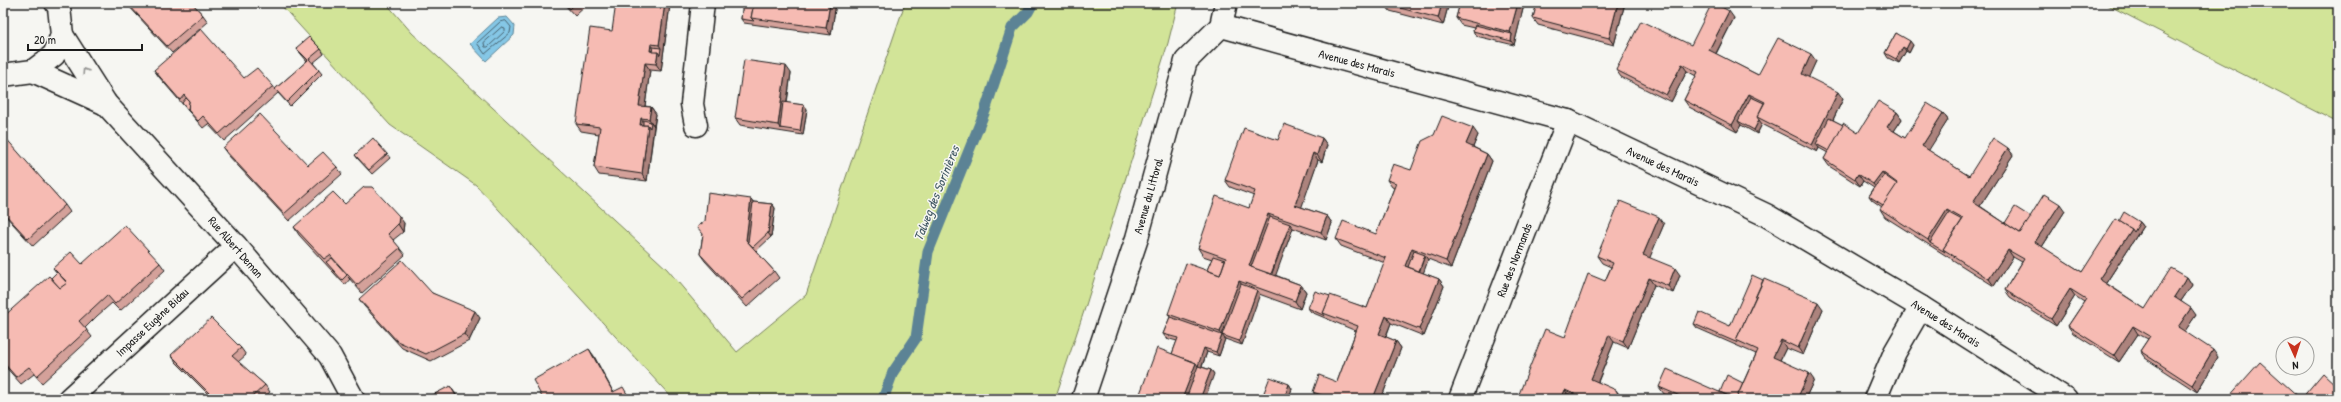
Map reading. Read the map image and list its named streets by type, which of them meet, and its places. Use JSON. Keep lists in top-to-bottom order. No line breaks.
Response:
{"streets":{"street":["Avenue des Marais","Avenue du Littoral","Rue Albert Deman","Rue des Normands","Impasse Eugène Bidau"]},"crossings":[["Avenue des Marais","Avenue du Littoral"],["Avenue des Marais","Rue des Normands"],["Rue Albert Deman","Impasse Eugène Bidau"]],"water":["Talweg des Sorinières"],"scale_bar":"20 m","north":"bottom"}
